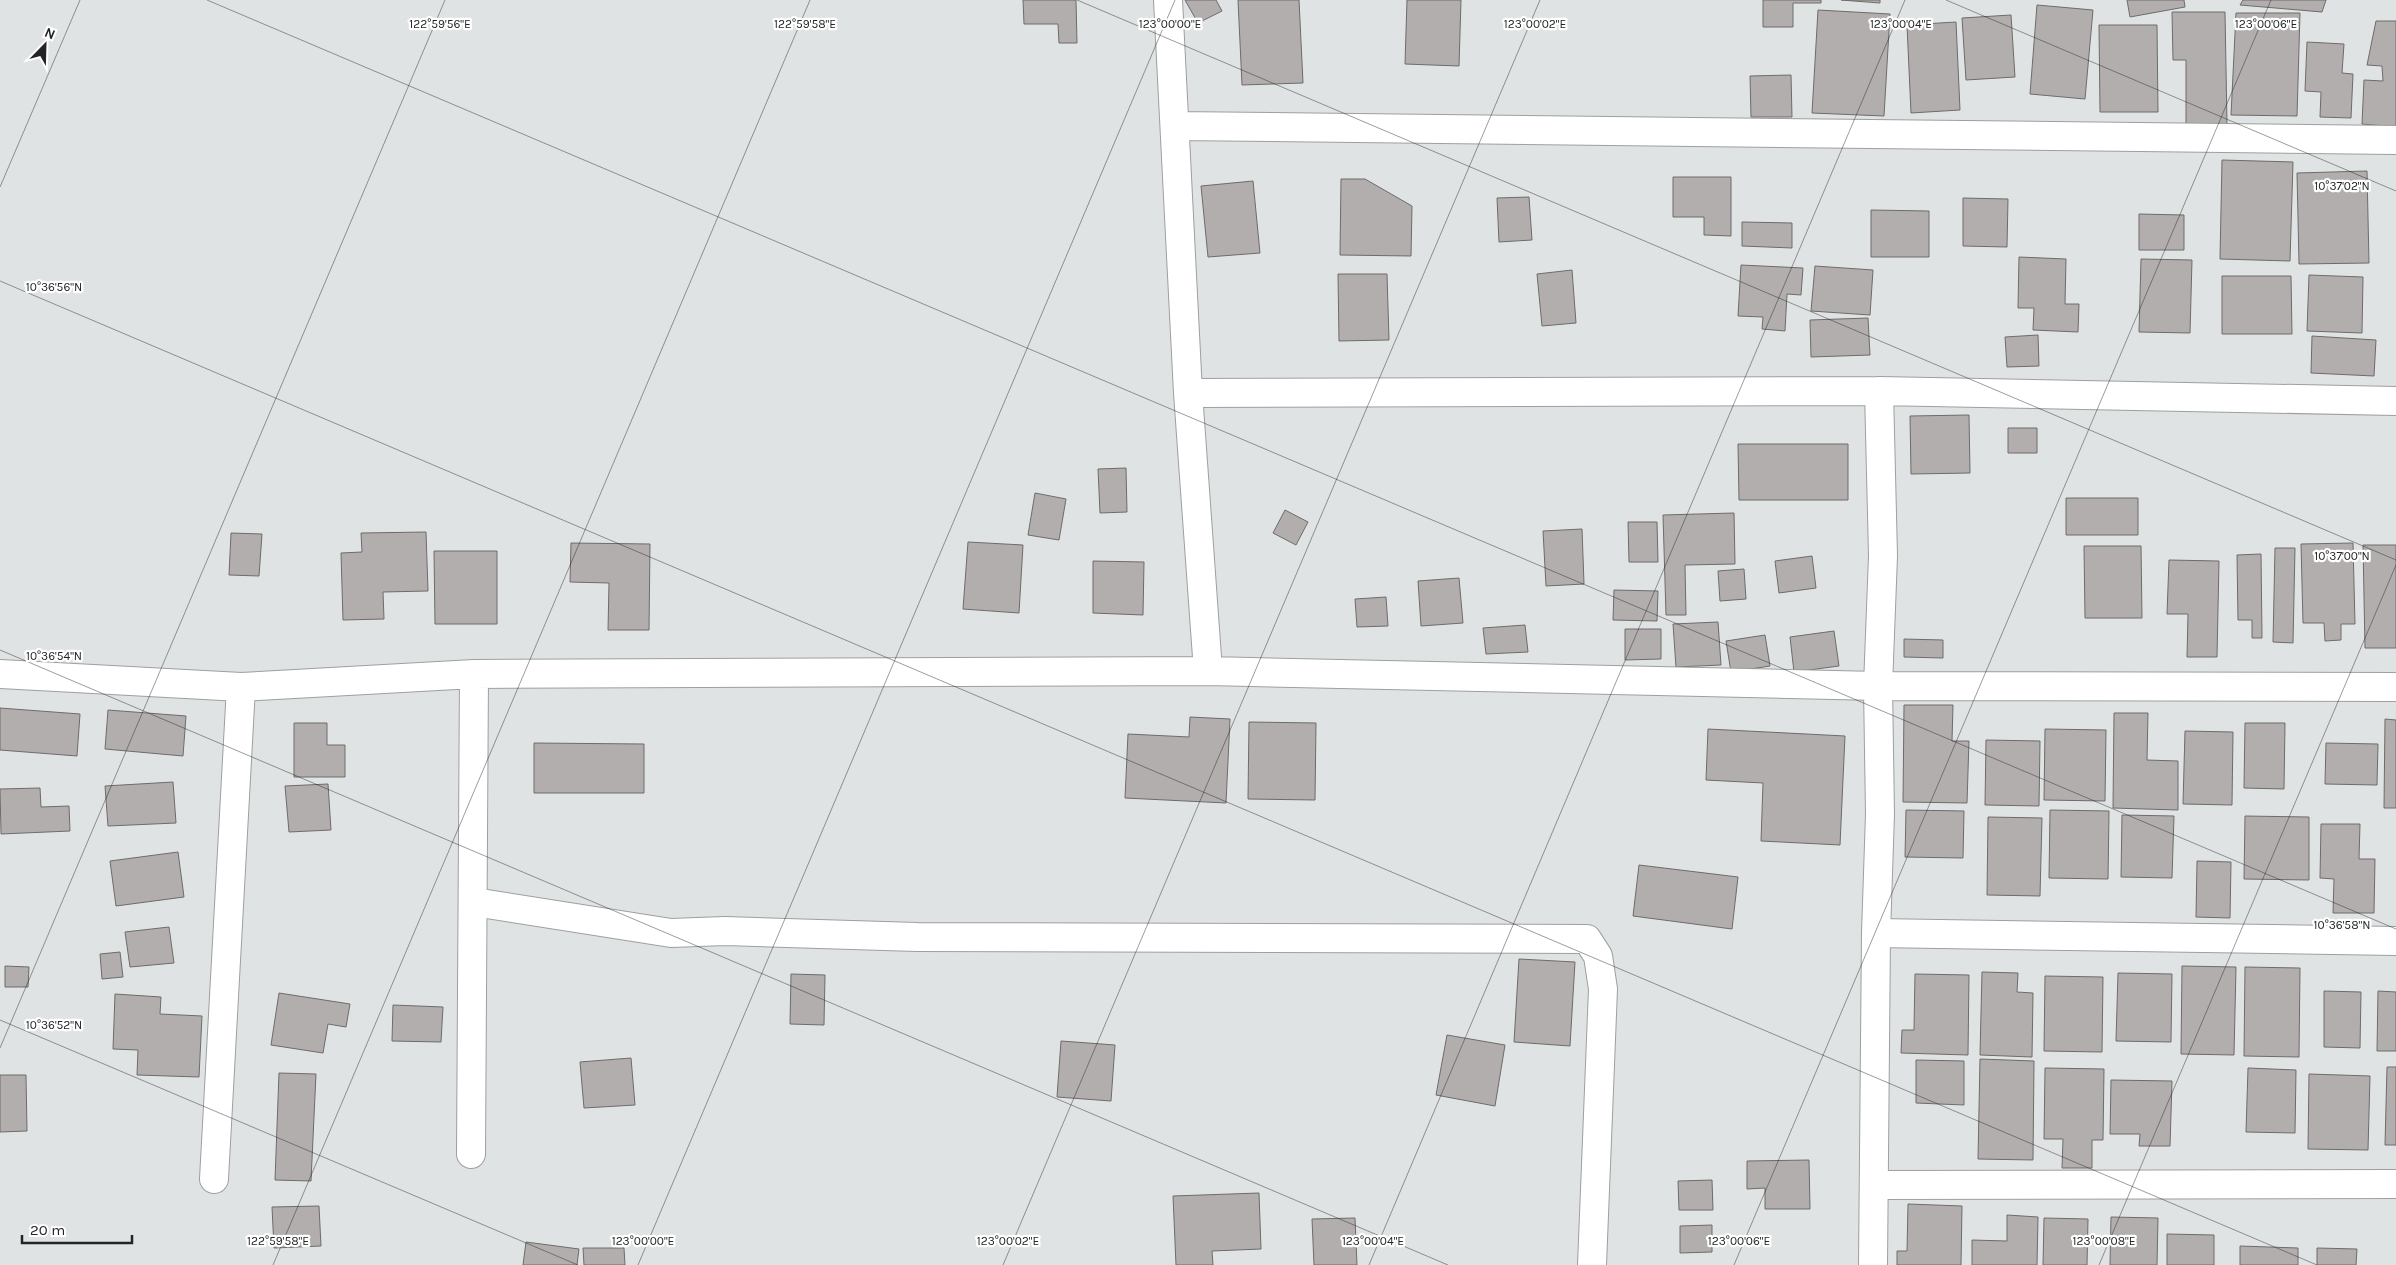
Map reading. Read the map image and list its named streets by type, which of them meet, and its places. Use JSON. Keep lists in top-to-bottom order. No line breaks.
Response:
{"scale_bar":"20 m","north":"top right","coordinates":["122°59'56\"E","122°59'58\"E","123°00'00\"E","123°00'02\"E","123°00'04\"E","123°00'06\"E","10°37'02\"N","10°36'56\"N","10°37'00\"N","10°36'54\"N","10°36'58\"N","10°36'52\"N","123°00'08\"E"]}
